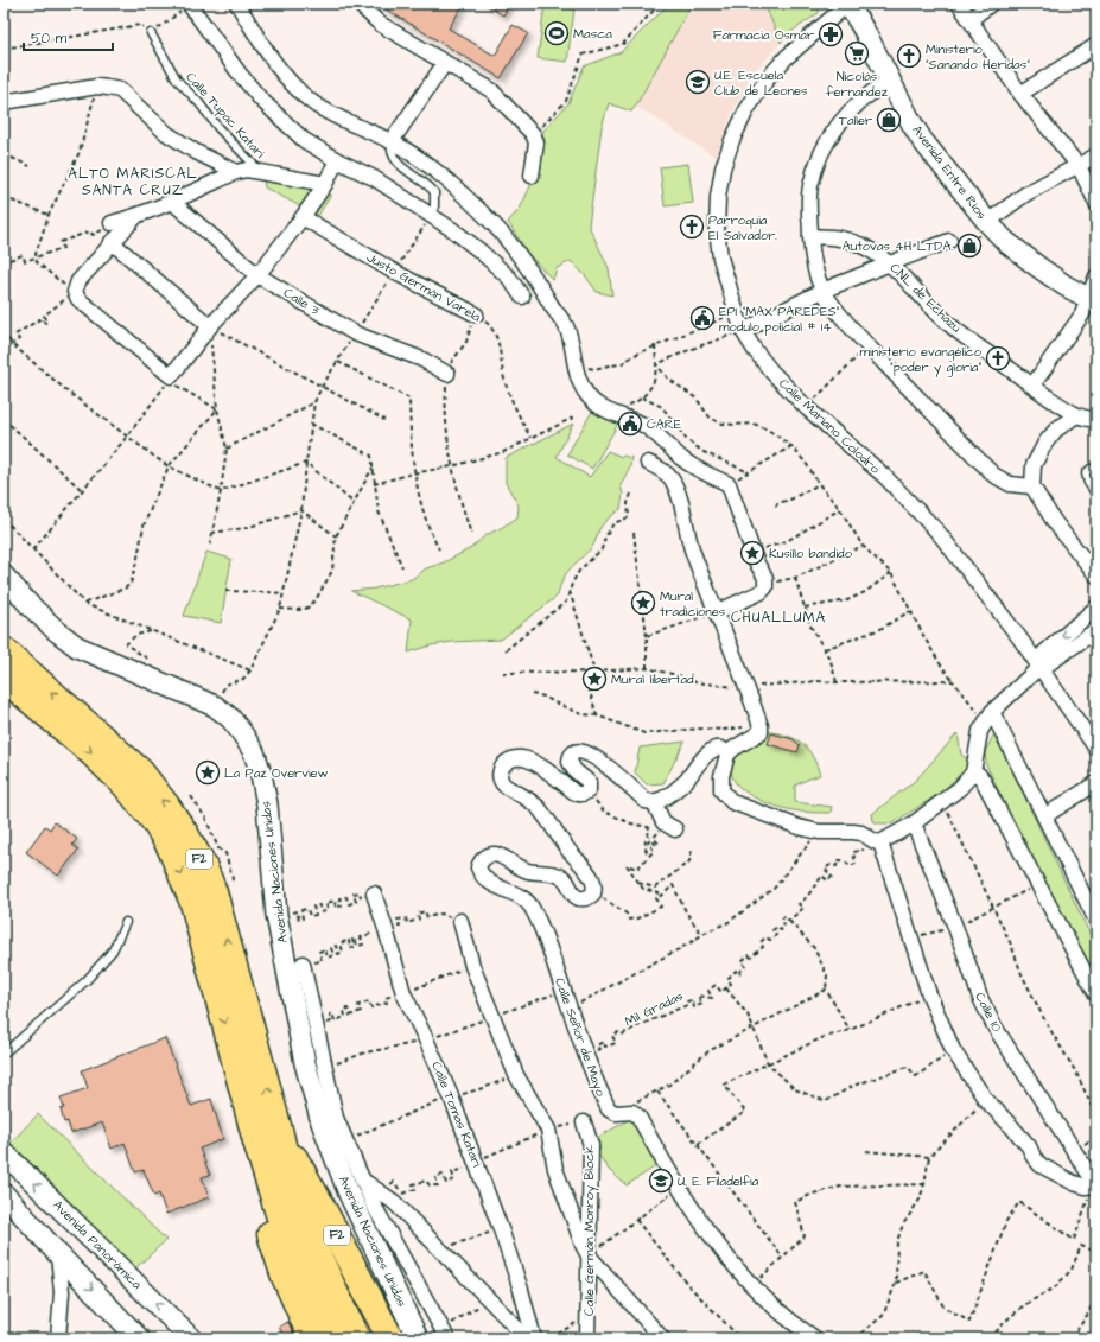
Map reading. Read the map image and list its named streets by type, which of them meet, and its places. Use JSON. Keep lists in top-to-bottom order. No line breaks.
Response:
{"streets":{"highway":["F2"],"street":["Avenida Entre Rios","Justo Germán Varela","CNL de Echazu","Calle 3","Calle Mariano Colodro","Avenida Naciones Unidas","Calle 10","Calle Señor de Mayo","Calle Tomas Katari","Calle Germán Monroy Block","Avenida Panorámica"],"lane":["Calle Tupac Katari"],"path":["Mil Gradas"]},"crossings":[["Avenida Entre Rios","Calle Mariano Colodro"],["Mil Gradas","Calle Señor de Mayo"]],"districts":["ALTO MARISCAL SANTA CRUZ","CHUALLUMA"],"places":{"sports":["Masca"],"pharmacy":["Farmacia Osmar"],"supermarket":["Nicolás fernandez"],"church":["Ministerio \"Sanando Heridas\"","Parroquia El Salvador.","ministerio evangélico \"poder y gloria\""],"school or university":["U.E. Escuela Club de Leones","U. E. Filadelfia"],"shop":["Taller","Autovas 4H LTDA."],"public building":["EPI \"MAX PAREDES\" modulo policial # 14","CARE"],"place":["Kusillo bandido","Mural tradiciones","Mural libertad","La Paz Overview"]},"scale_bar":"50 m"}
